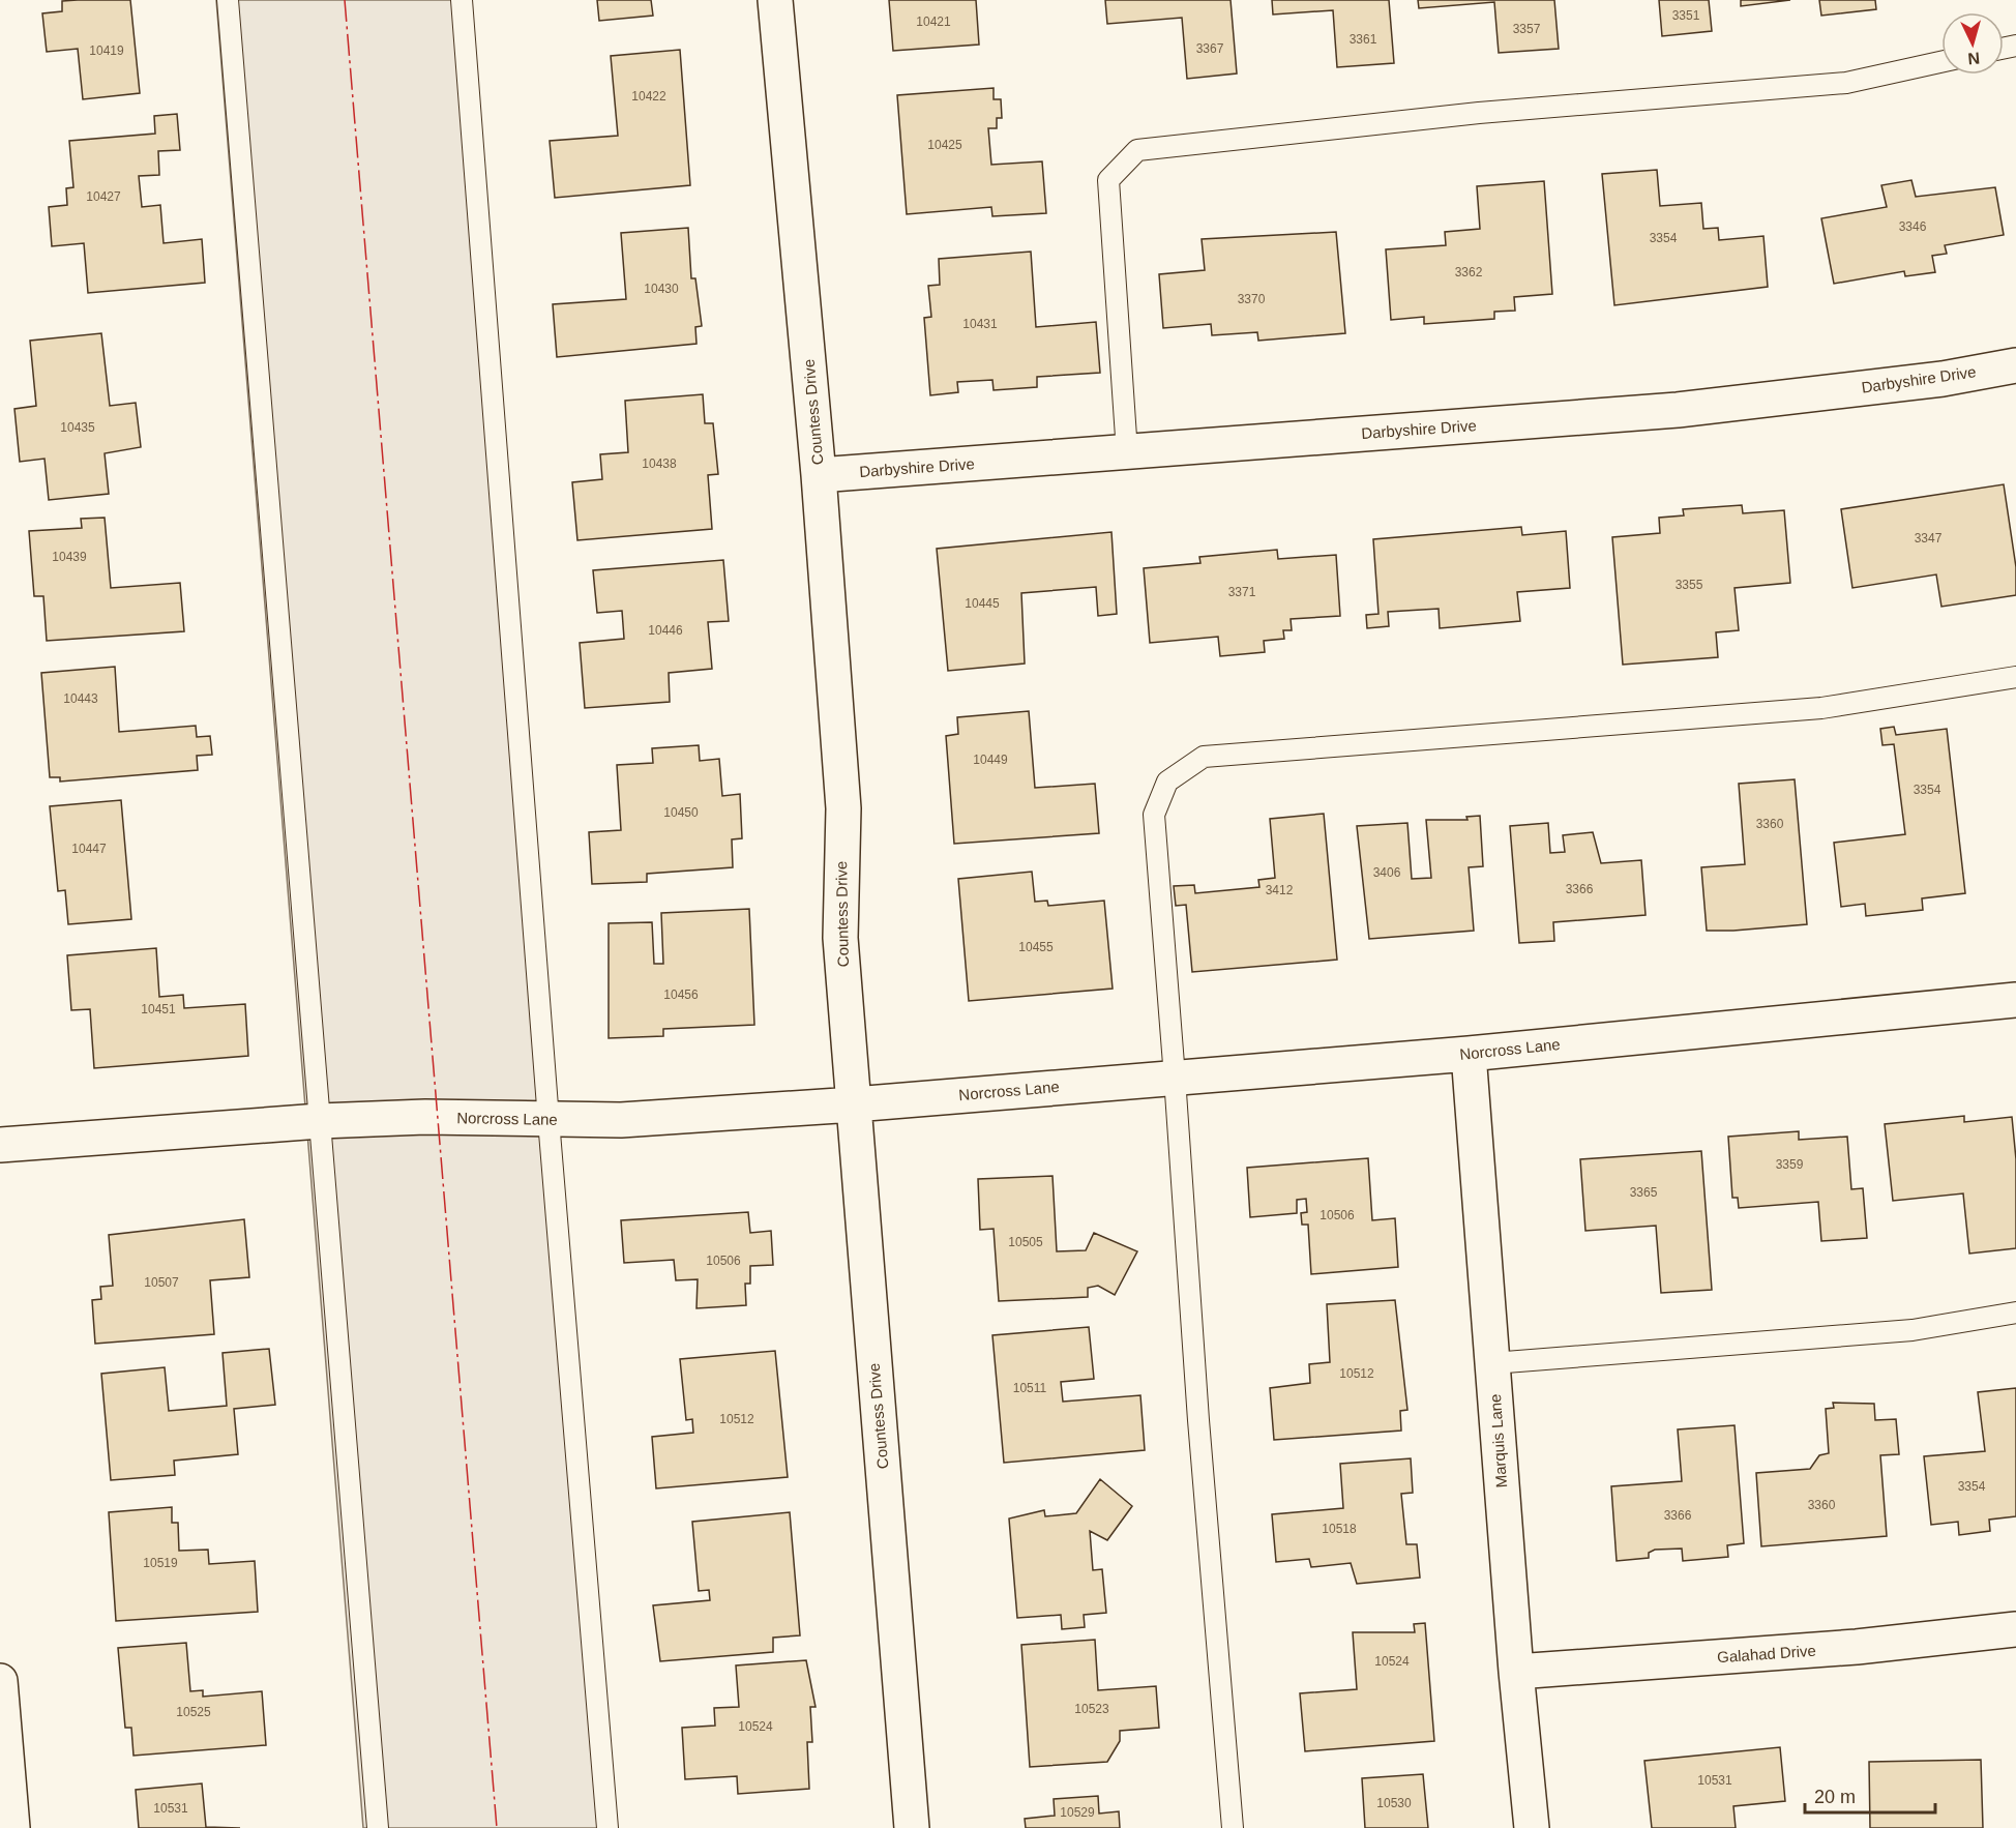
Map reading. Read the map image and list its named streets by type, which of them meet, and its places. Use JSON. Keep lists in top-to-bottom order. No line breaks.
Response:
{"streets":{"street":["Darbyshire Drive","Countess Drive","Norcross Lane","Marquis Lane","Galahad Drive"]},"crossings":[["Darbyshire Drive","Countess Drive"],["Countess Drive","Norcross Lane"],["Norcross Lane","Marquis Lane"],["Marquis Lane","Galahad Drive"]],"house_numbers":["3351","10421","3357","3361","3367","10419","10422","10425","10427","3346","3354","3362","10430","3370","10431","10435","10438","3347","10439","3355","3371","10445","10446","10443","10449","3354","10450","3360","10447","3406","3366","3412","10455","10456","10451","3359","3365","10506","10505","10506","10507","10512","10511","10512","3354","3360","3366","10518","10519","10524","10523","10525","10524","10531","10530","10531","10529"],"scale_bar":"20 m","north":"bottom"}
